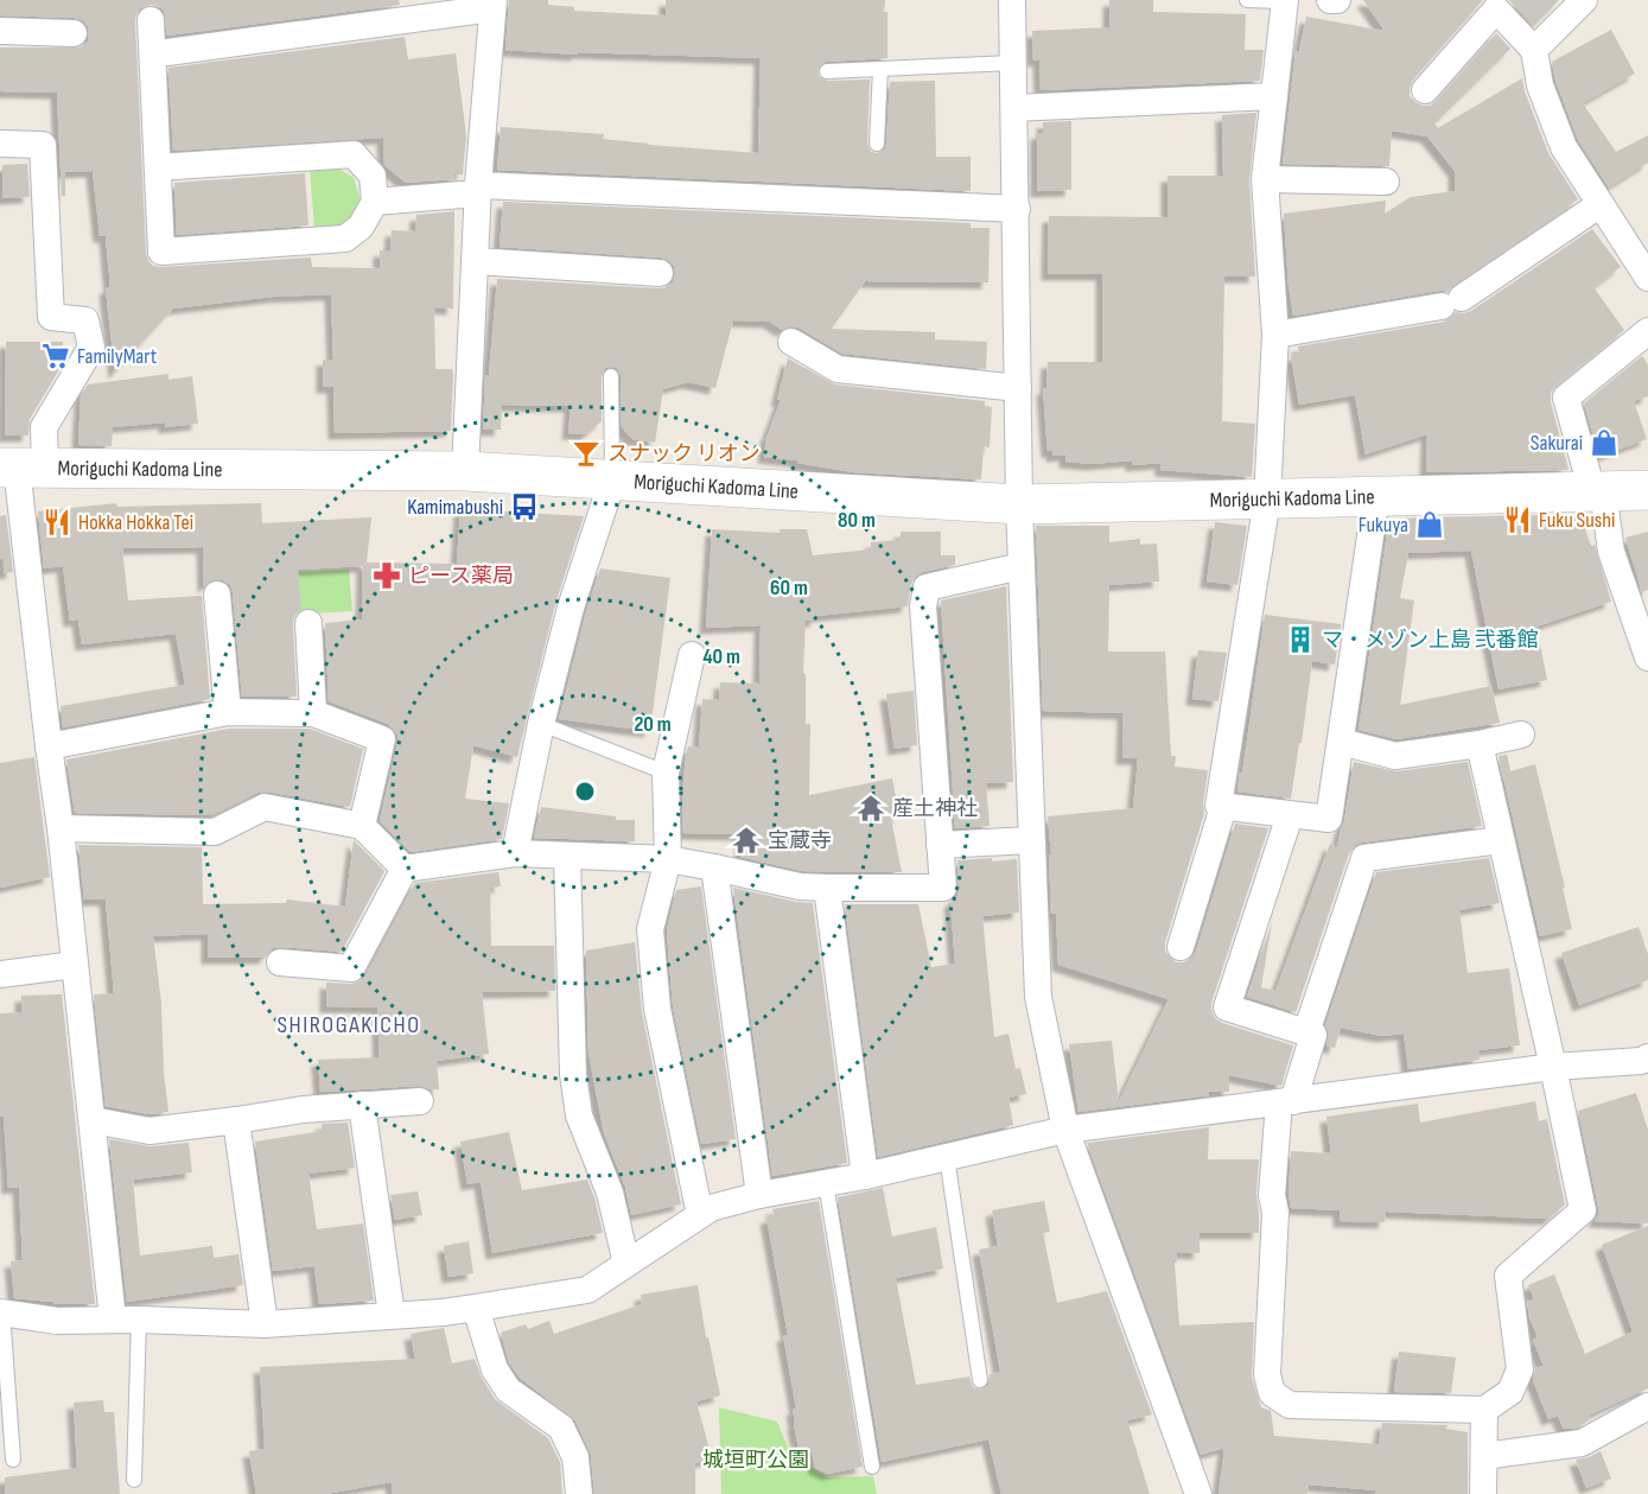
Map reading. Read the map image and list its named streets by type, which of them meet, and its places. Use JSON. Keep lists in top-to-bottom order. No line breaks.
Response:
{"streets":{"main road":["Moriguchi Kadoma Line"]},"districts":["SHIROGAKICHO"],"parks":["城垣町公園"],"places":{"supermarket":["FamilyMart"],"shop":["Sakurai","Fukuya"],"bar":["スナック リオン"],"bus stop":["Kamimabushi"],"restaurant":["Fuku Sushi","Hokka Hokka Tei"],"pharmacy":["ピース薬局"],"building":["マ・メゾン上島 弐番館"],"temple":["産土神社","宝蔵寺"]},"rings":["80 m","60 m","40 m","20 m"]}
